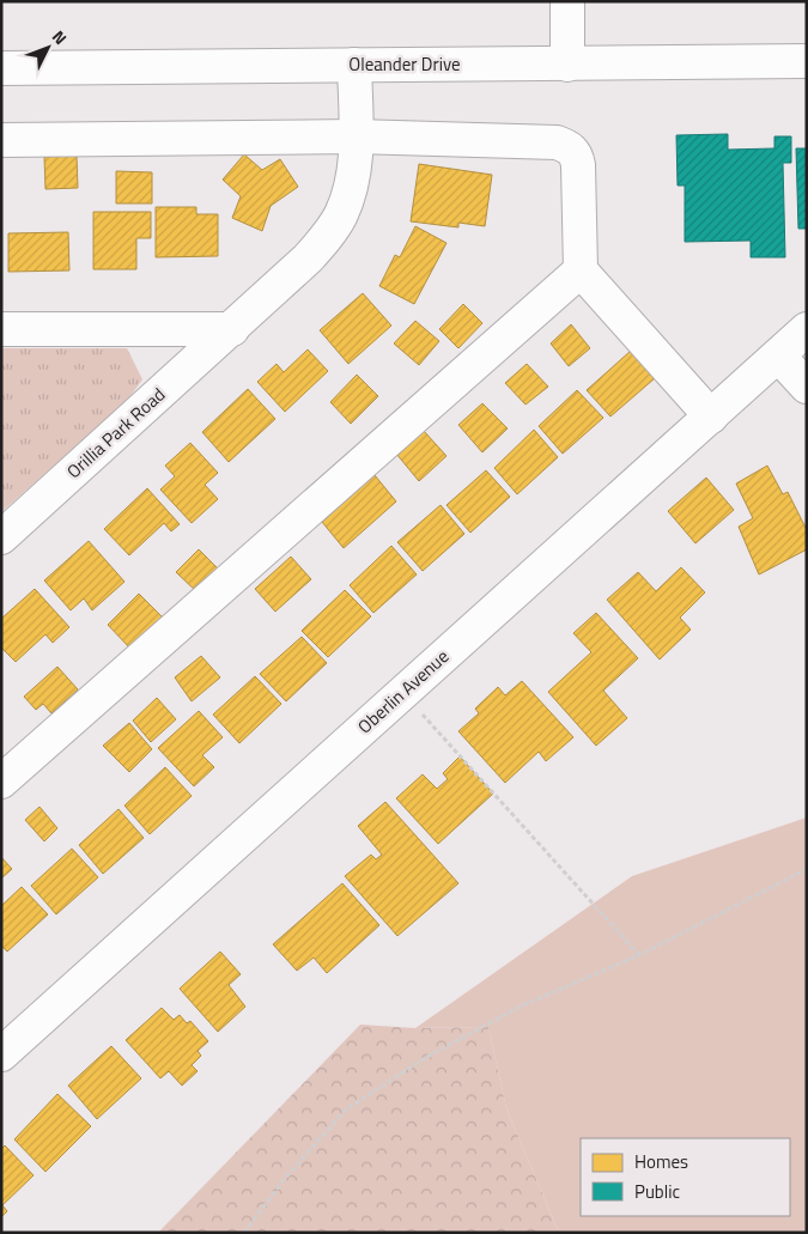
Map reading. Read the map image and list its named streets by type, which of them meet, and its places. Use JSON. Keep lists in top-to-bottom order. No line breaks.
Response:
{"streets":{"street":["Oleander Drive","Orillia Park Road","Oberlin Avenue"]},"crossings":[["Oleander Drive","Orillia Park Road"]],"legend":["Homes","Public"],"north":"top right"}
